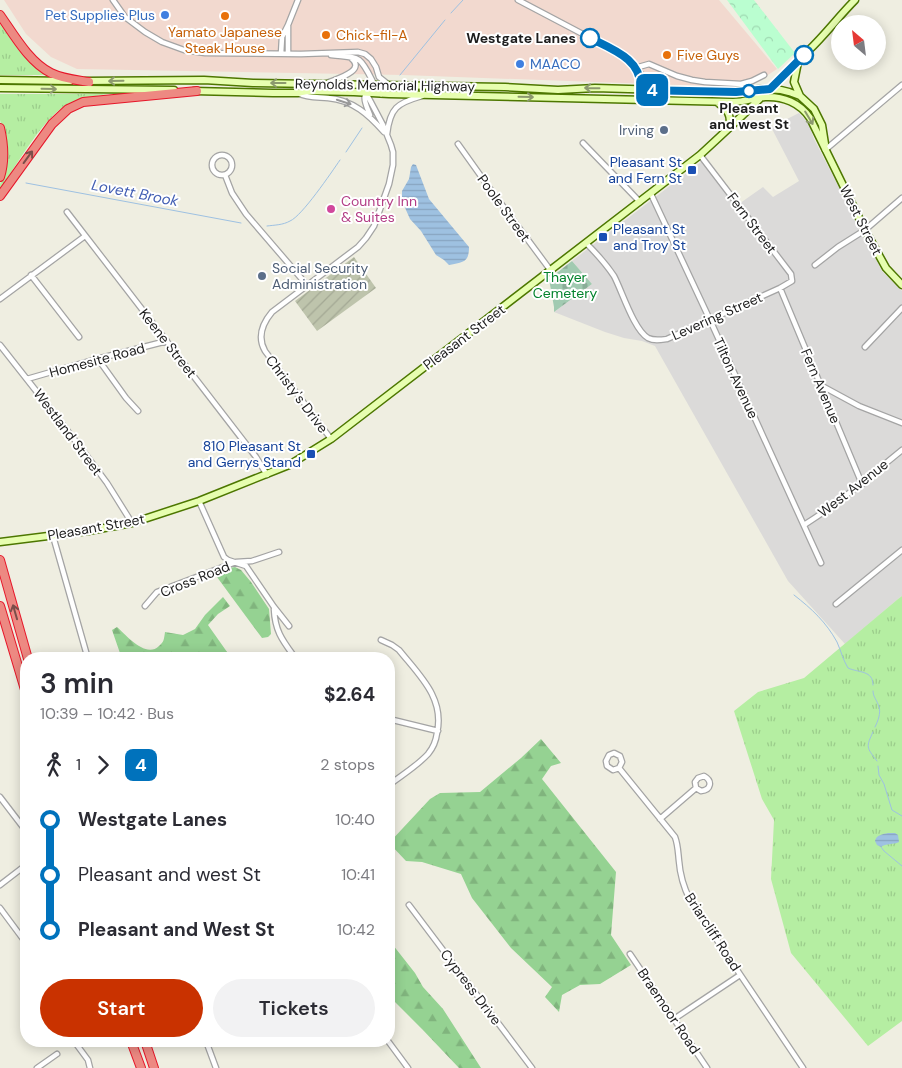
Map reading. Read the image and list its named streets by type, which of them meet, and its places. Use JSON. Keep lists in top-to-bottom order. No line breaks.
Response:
{"streets":{"main road":["Reynolds Memorial Highway","West Street","Pleasant Street"],"street":["Poole Street","Fern Street","Levering Street","Keene Street","Homesite Road","Tilton Avenue","Fern Avenue","Christy's Drive","Westland Street","West Avenue","Cross Road","Briarcliff Road","Cypress Drive","Braemoor Road"]},"crossings":[["Reynolds Memorial Highway","West Street"],["Reynolds Memorial Highway","Pleasant Street"],["Reynolds Memorial Highway","Christy's Drive"],["Poole Street","Pleasant Street"],["West Street","Pleasant Street"],["Fern Street","Levering Street"],["Fern Street","Pleasant Street"],["Fern Street","Fern Avenue"],["Levering Street","Pleasant Street"],["Levering Street","Tilton Avenue"],["Levering Street","Fern Avenue"],["Pleasant Street","Keene Street"],["Pleasant Street","Tilton Avenue"],["Pleasant Street","Christy's Drive"],["Pleasant Street","Westland Street"],["Keene Street","Homesite Road"],["Homesite Road","Westland Street"],["Tilton Avenue","West Avenue"],["Fern Avenue","West Avenue"]],"water":["Lovett Brook"],"parks":["Thayer Cemetery"],"places":{"other":["Pet Supplies Plus","Yamato Japanese Steak House","Chick-fil-A","Westgate Lanes","Five Guys","MAACO","Pleasant and west St","Irving","Country Inn & Suites","Social Security Administration"],"transit":["Pleasant St and Fern St","Pleasant St and Troy St","810 Pleasant St and Gerrys Stand"]},"lines":["bus line 4"],"north":"top left","page":{"on_map":"4","heading":["3 min","10:39 – 10:42 · Bus","$2.64"],"legs":["1","4","2 stops"],"list":[{"name":"Westgate Lanes","value":"10:40"},{"name":"Pleasant and west St","value":"10:41"},{"name":"Pleasant and West St","value":"10:42"}],"buttons":["Start","Tickets"]}}
